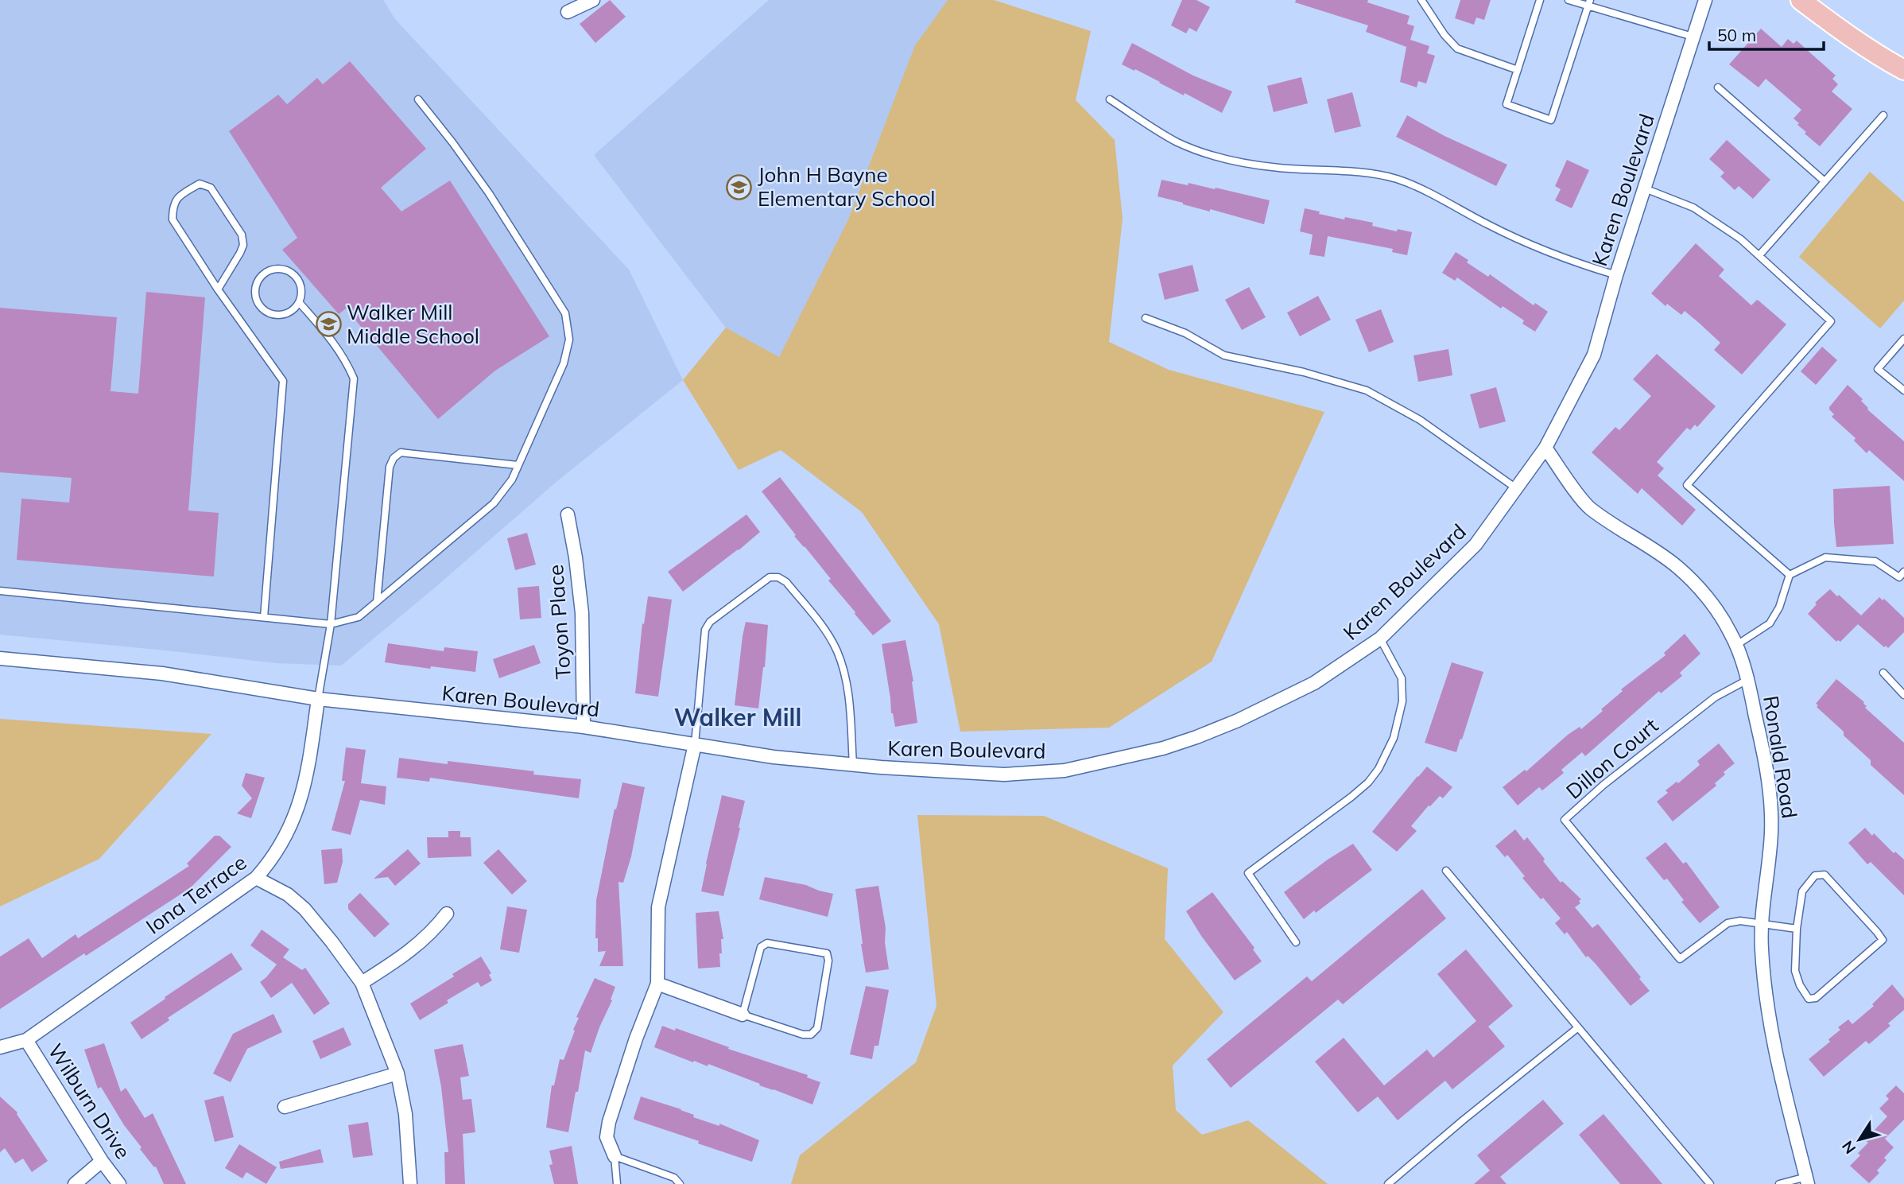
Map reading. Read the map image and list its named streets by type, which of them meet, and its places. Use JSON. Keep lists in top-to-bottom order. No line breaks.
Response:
{"streets":{"street":["Karen Boulevard","Toyon Place","Ronald Road","Iona Terrace","Wilburn Drive"],"lane":["Dillon Court"]},"crossings":[["Karen Boulevard","Toyon Place"],["Karen Boulevard","Ronald Road"],["Karen Boulevard","Iona Terrace"],["Ronald Road","Dillon Court"],["Iona Terrace","Wilburn Drive"]],"districts":["Walker Mill"],"places":{"school or university":["John H Bayne Elementary School","Walker Mill Middle School"]},"scale_bar":"50 m","north":"bottom left"}
